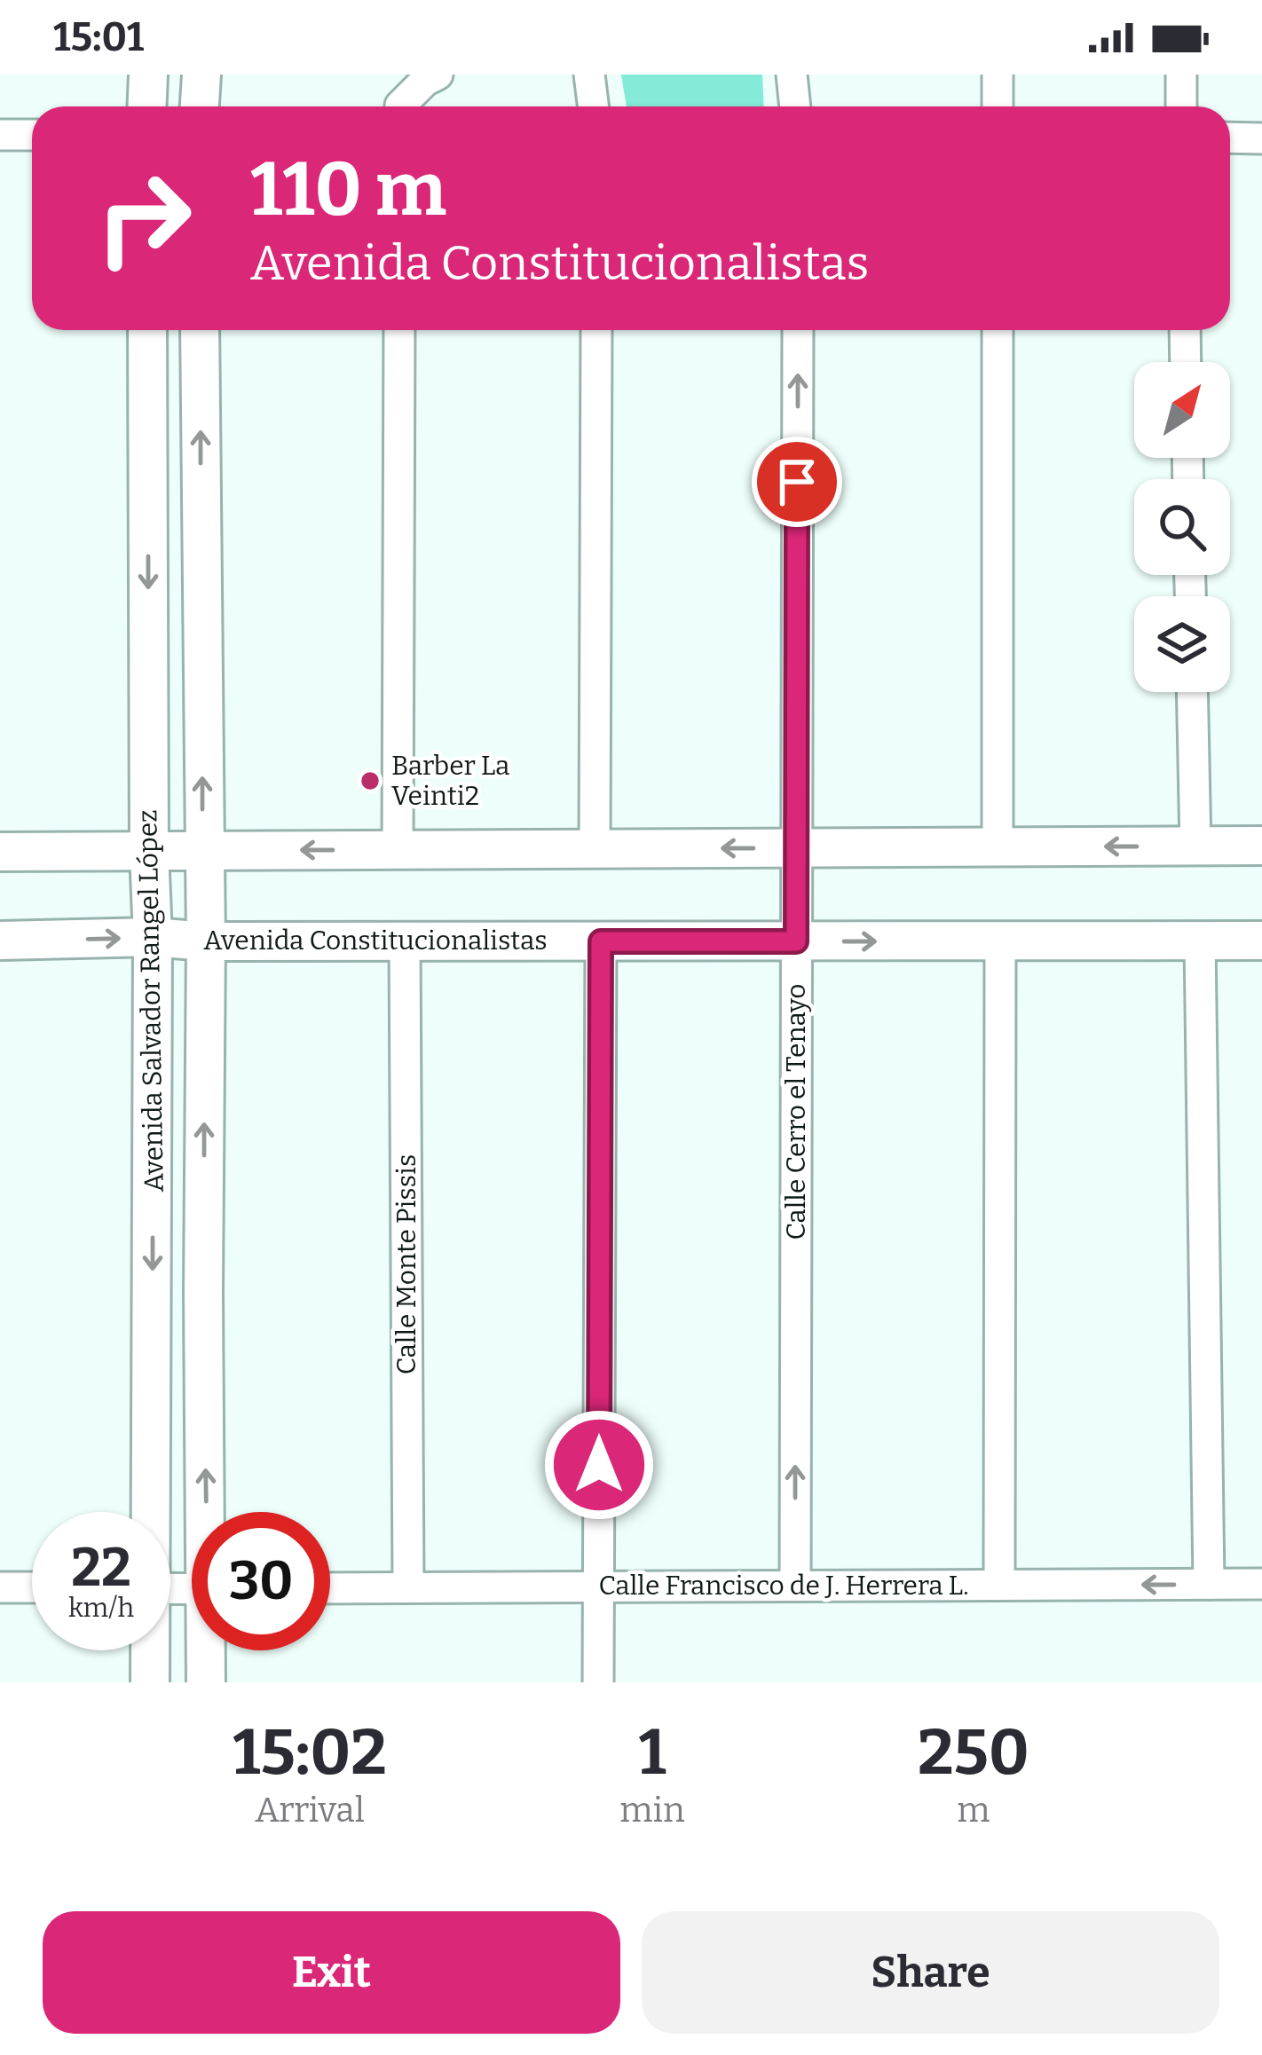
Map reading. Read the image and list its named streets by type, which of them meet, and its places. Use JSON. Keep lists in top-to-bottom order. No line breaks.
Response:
{"streets":{"street":["Avenida Constitucionalistas","Avenida Salvador Rangel López","Calle Cerro el Tenayo","Calle Monte Pissis","Calle Francisco de J. Herrera L."]},"crossings":[["Avenida Constitucionalistas","Avenida Salvador Rangel López"],["Avenida Constitucionalistas","Calle Cerro el Tenayo"],["Avenida Constitucionalistas","Calle Monte Pissis"],["Calle Cerro el Tenayo","Calle Francisco de J. Herrera L."],["Calle Monte Pissis","Calle Francisco de J. Herrera L."]],"places":["Barber La Veinti2"],"north":"top right","page":{"status":"15:01","turn":["110 m","Avenida Constitucionalistas"],"speed":"22 km/h","limit":"30","eta":["15:02","Arrival","1","min","250","m"],"buttons":["Exit","Share"]}}
